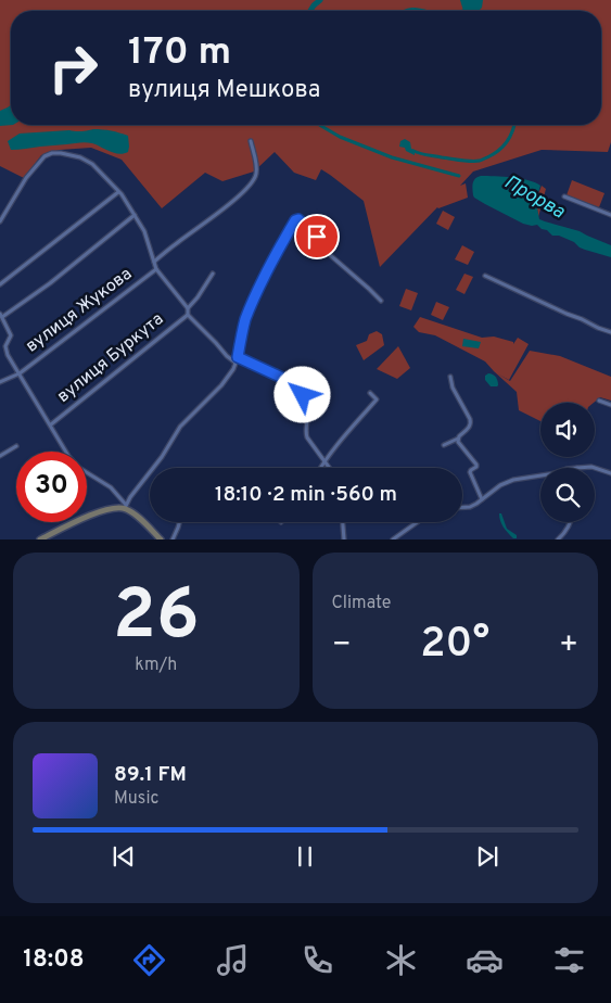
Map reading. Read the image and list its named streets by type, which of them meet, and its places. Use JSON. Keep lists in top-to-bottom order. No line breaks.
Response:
{"streets":{"street":["вулиця Жукова","вулиця Буркута"]},"water":["Прорва"],"page":{"turn":["170 m","вулиця Мешкова"],"limit":"30","trip":"18:10 · 2 min · 560 m","tile":[["26","km/h"],"Climate"],"heat":["−","20°","+"],"song":["89.1 FM","Music"],"tabs":"18:08"}}
